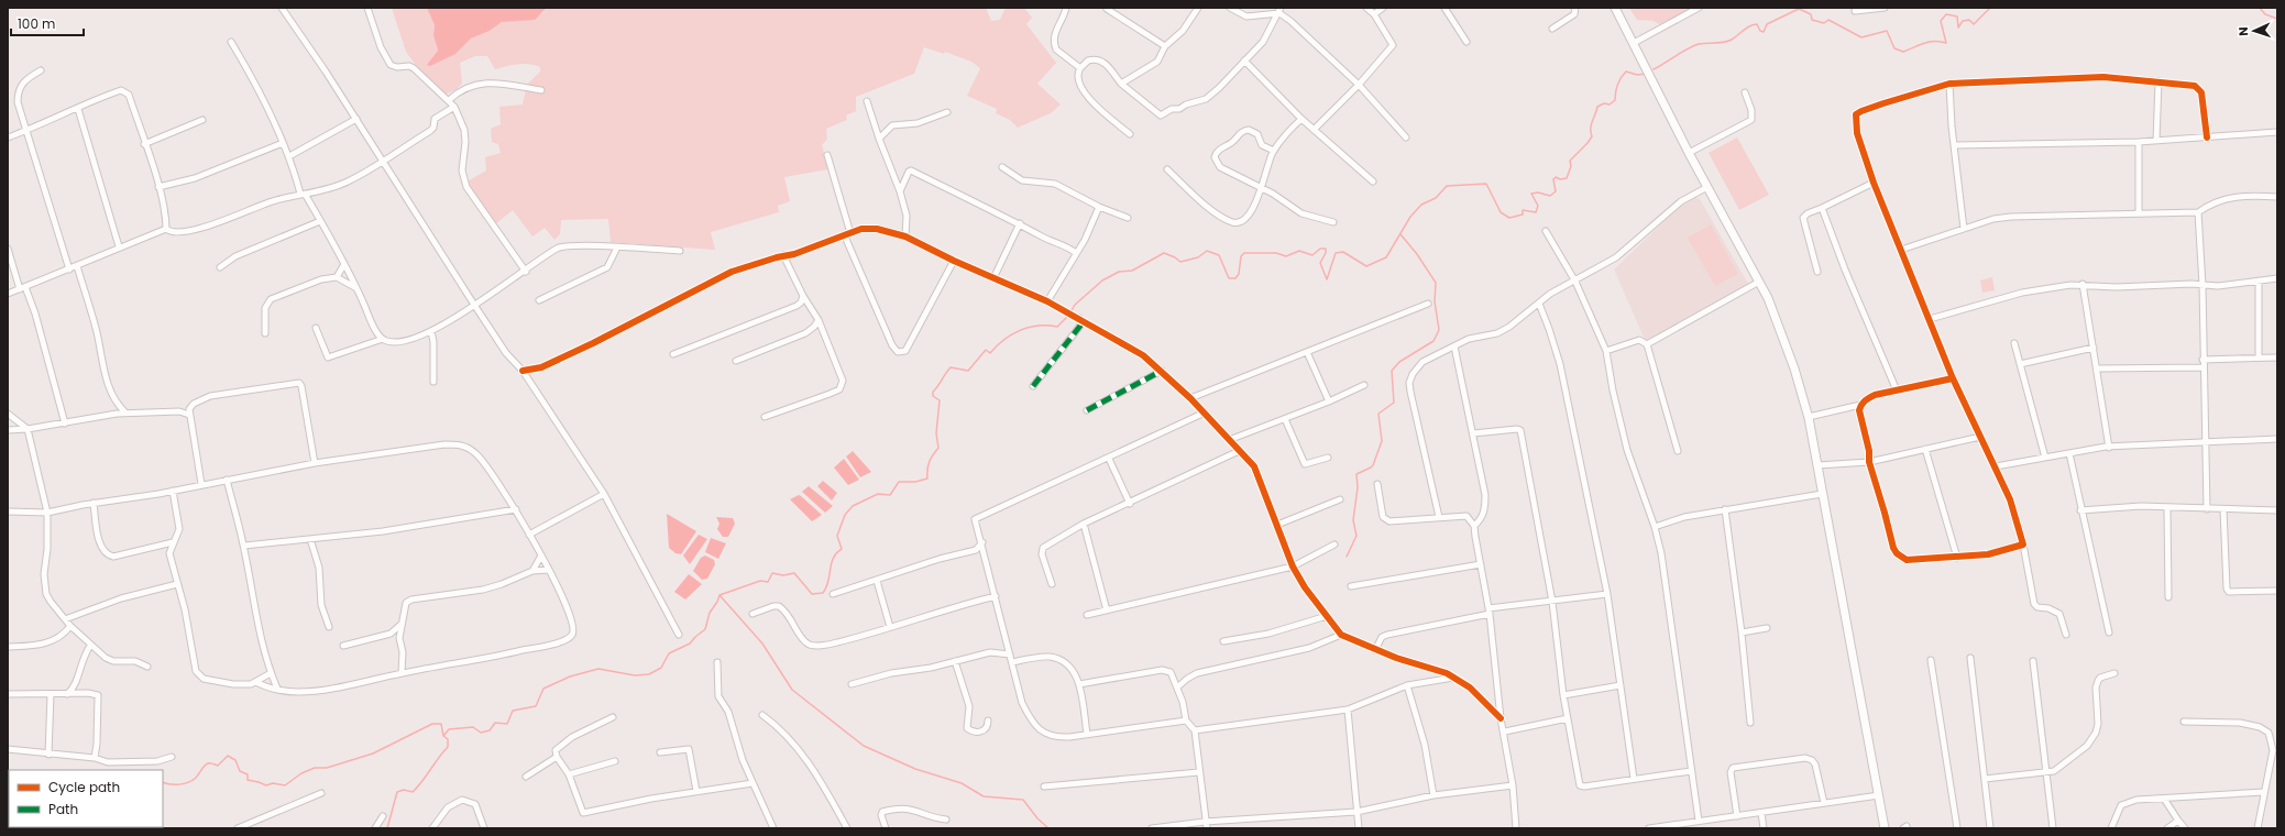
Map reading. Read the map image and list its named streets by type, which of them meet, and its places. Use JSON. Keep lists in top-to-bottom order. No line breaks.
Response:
{"legend":["Cycle path","Path"],"scale_bar":"100 m","north":"left"}
